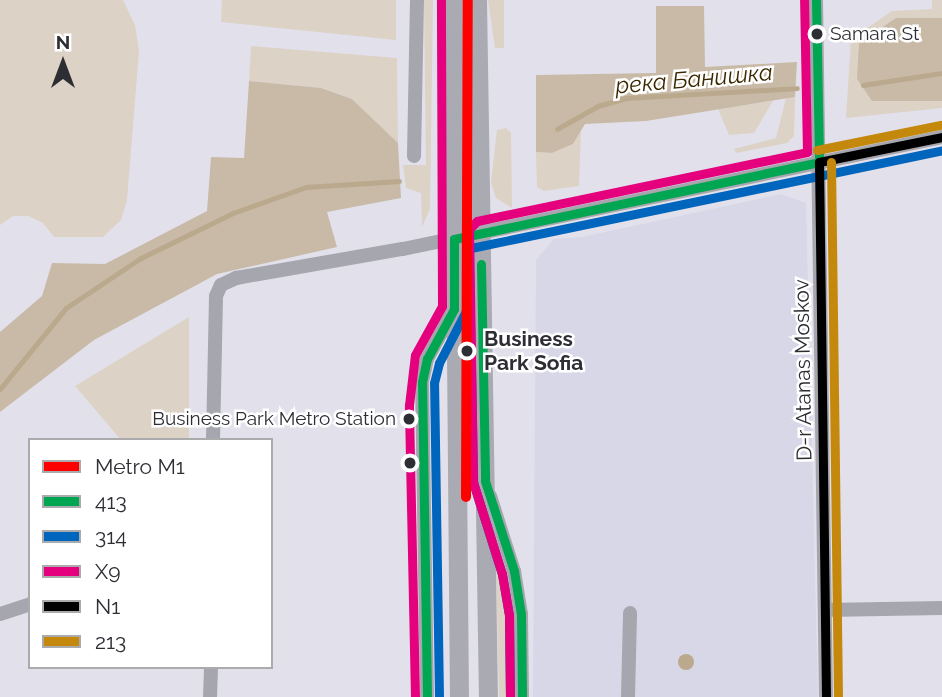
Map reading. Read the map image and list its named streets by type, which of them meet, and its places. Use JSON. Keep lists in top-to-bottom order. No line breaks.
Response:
{"streets":{"street":["D-r Atanas Moskov"]},"water":["река Банишка"],"places":["Samara St","Business Park Sofia","Business Park Metro Station"],"lines":["metro line M1","transit line 413","transit line Х9","transit line 213","transit line N1","transit line 314"],"legend":["Metro M1","413","314","Х9","N1","213"],"north":"top"}
